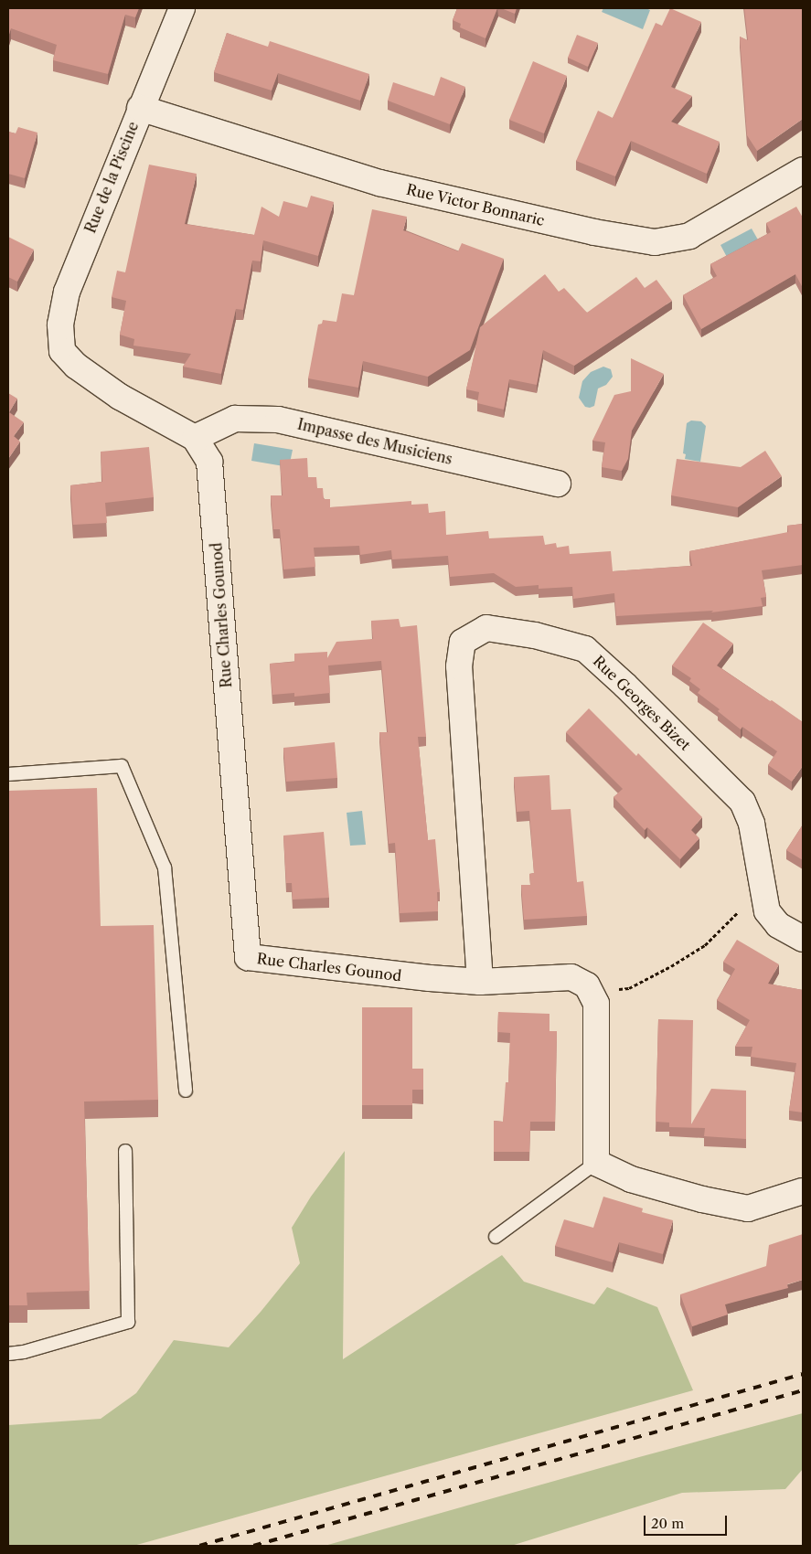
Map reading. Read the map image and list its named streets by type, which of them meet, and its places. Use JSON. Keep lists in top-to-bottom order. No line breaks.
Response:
{"streets":{"street":["Rue de la Piscine","Rue Victor Bonnaric","Impasse des Musiciens","Rue Charles Gounod","Rue Georges Bizet"]},"crossings":[["Rue de la Piscine","Rue Victor Bonnaric"],["Rue de la Piscine","Rue Charles Gounod"],["Impasse des Musiciens","Rue Charles Gounod"],["Rue Charles Gounod","Rue Georges Bizet"]],"scale_bar":"20 m"}
